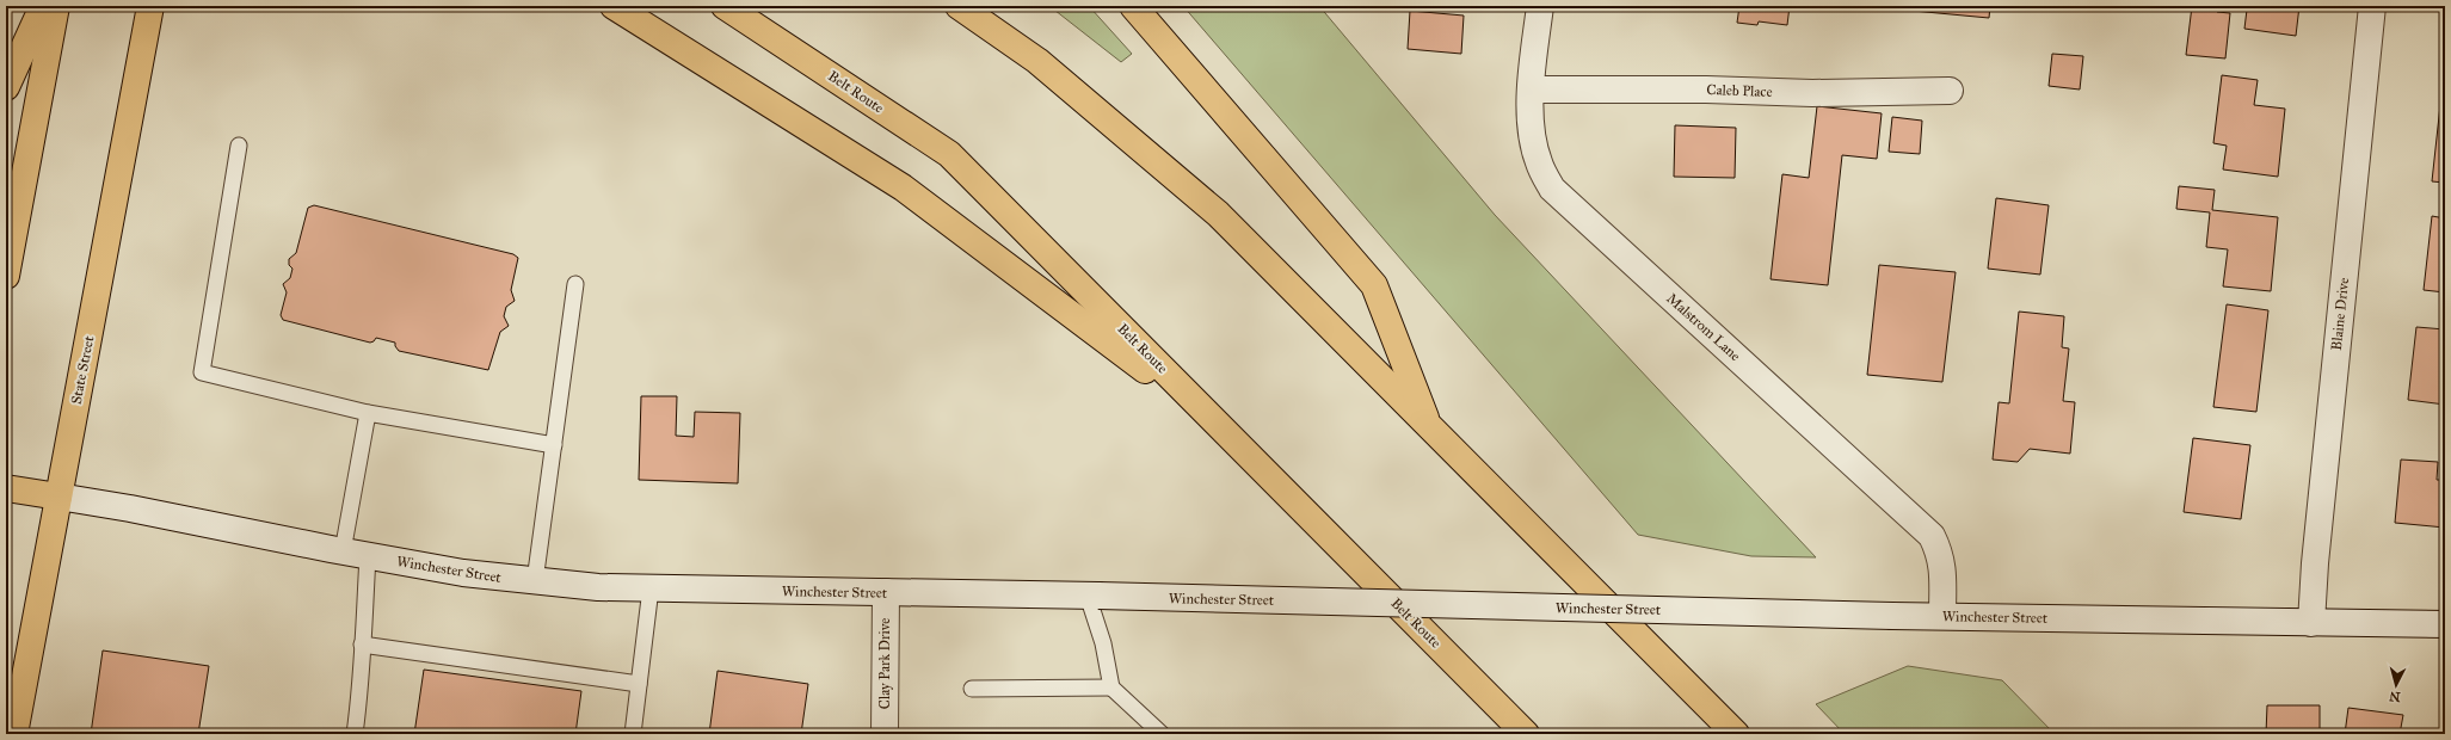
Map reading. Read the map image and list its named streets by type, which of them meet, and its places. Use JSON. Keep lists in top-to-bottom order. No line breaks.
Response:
{"streets":{"main road":["Caleb Place","Belt Route","Blaine Drive","Malstrom Lane","State Street","Winchester Street","Clay Park Drive"]},"crossings":[["Caleb Place","Malstrom Lane"],["Blaine Drive","Winchester Street"],["Malstrom Lane","Winchester Street"],["State Street","Winchester Street"],["Winchester Street","Clay Park Drive"]],"north":"bottom"}
